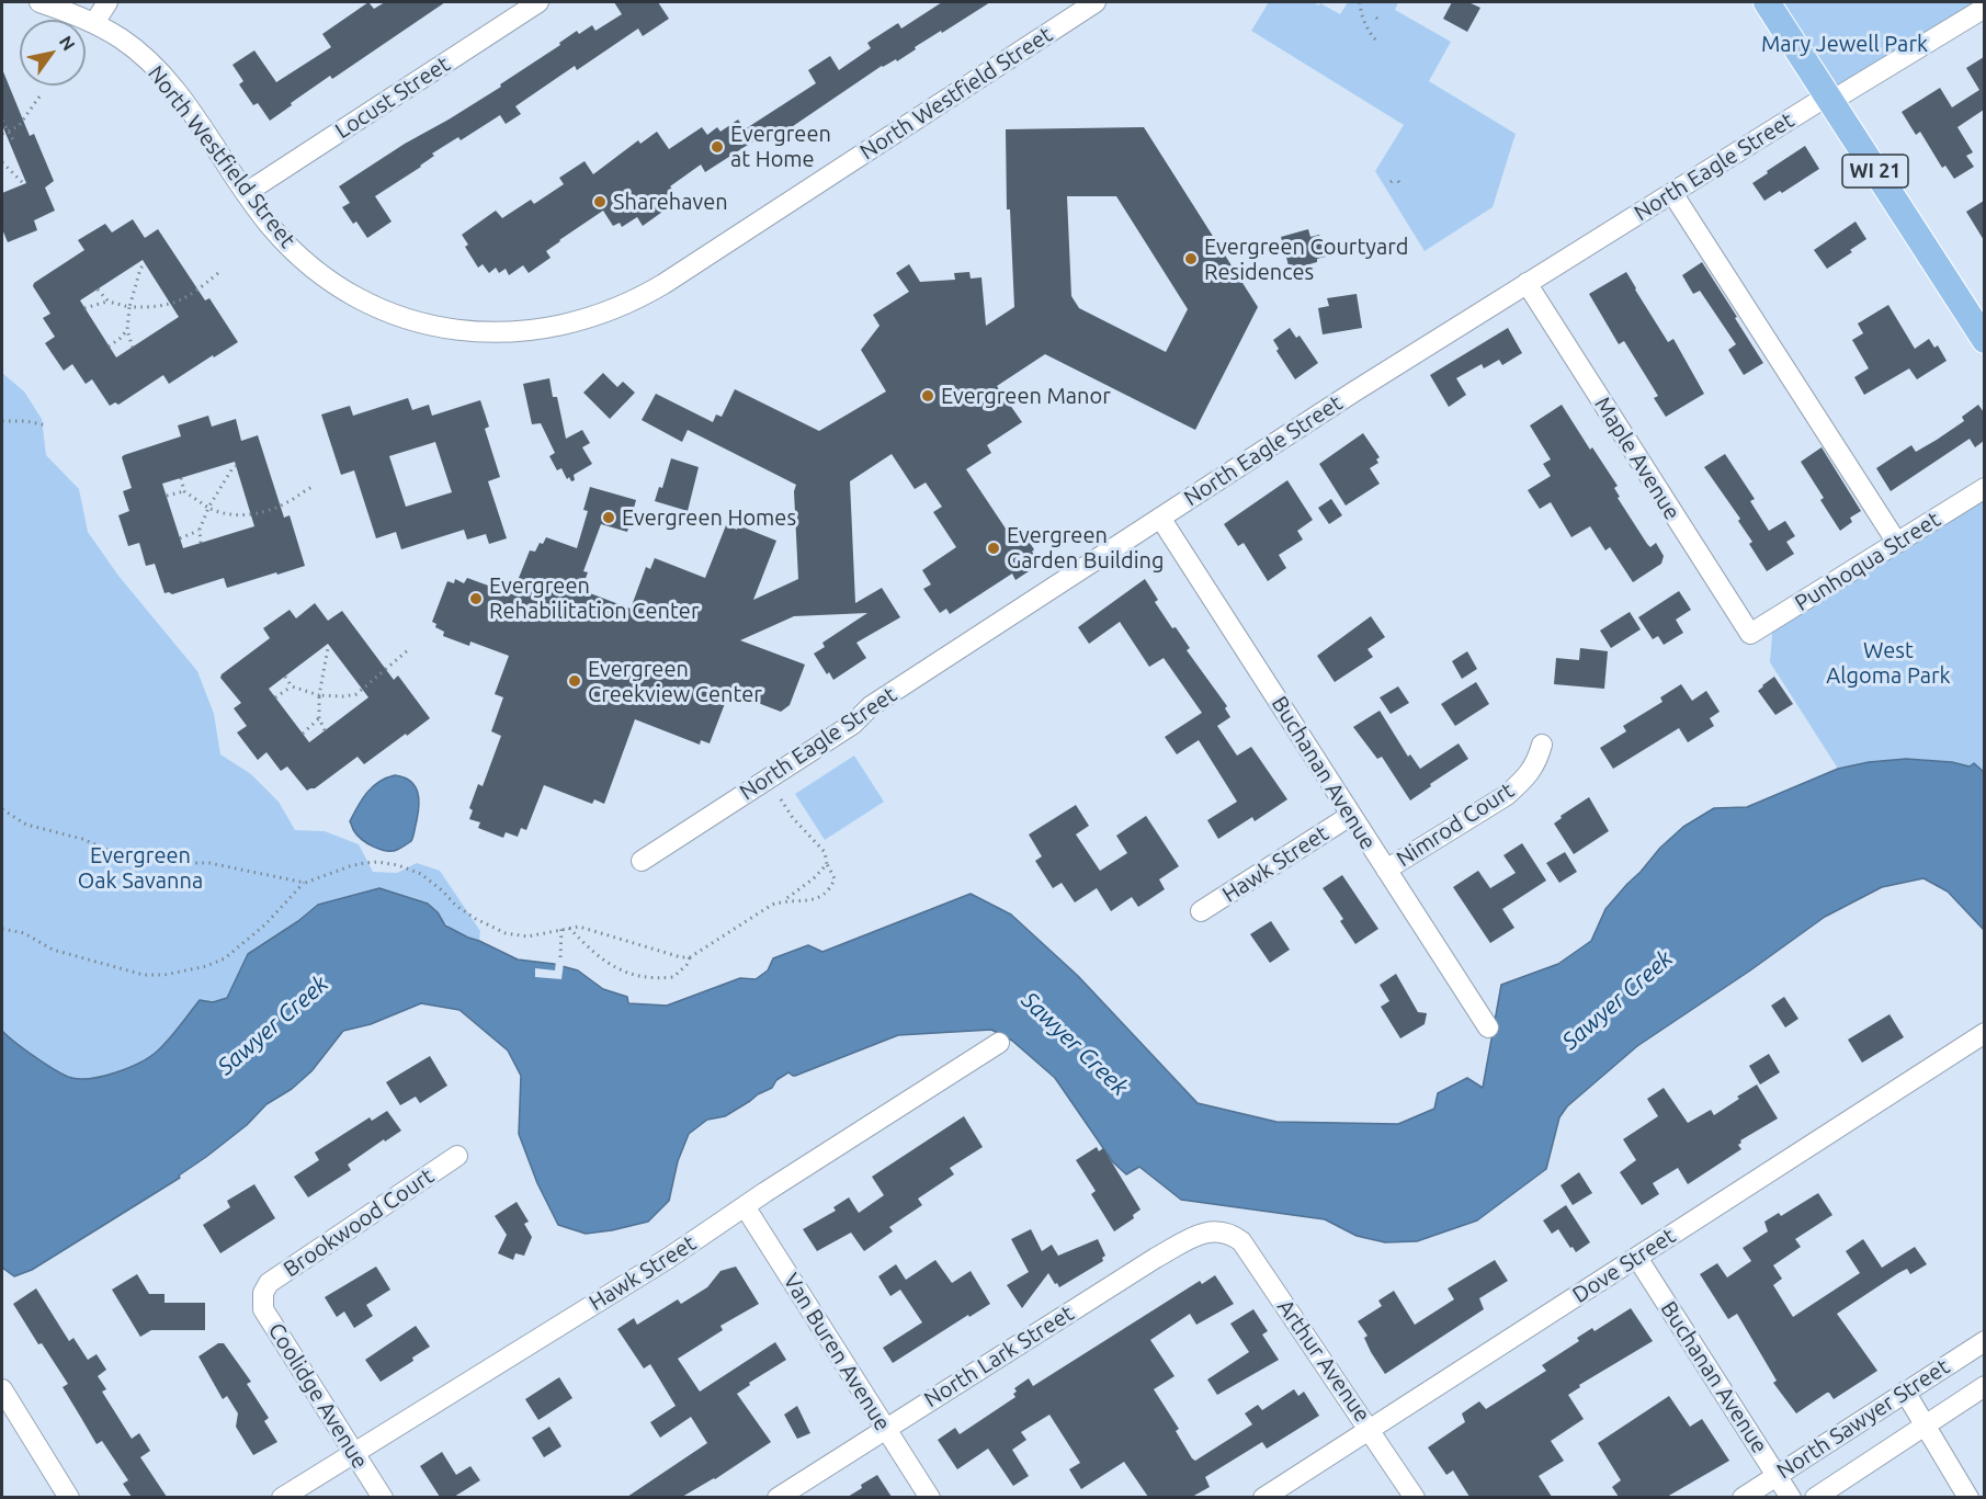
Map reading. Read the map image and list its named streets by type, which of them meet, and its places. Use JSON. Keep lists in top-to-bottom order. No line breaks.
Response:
{"streets":{"main road":["WI 21"],"street":["North Westfield Street","Locust Street","North Eagle Street","Maple Avenue","Punhoqua Street","Buchanan Avenue","Nimrod Court","Hawk Street","Brookwood Court","Dove Street","Van Buren Avenue","North Lark Street","Arthur Avenue","Coolidge Avenue","North Sawyer Street"]},"crossings":[["North Westfield Street","Locust Street"],["North Eagle Street","WI 21"],["North Eagle Street","Maple Avenue"],["North Eagle Street","Buchanan Avenue"],["Maple Avenue","Punhoqua Street"],["Buchanan Avenue","Nimrod Court"],["Buchanan Avenue","Hawk Street"],["Buchanan Avenue","Dove Street"],["Buchanan Avenue","North Sawyer Street"],["Hawk Street","Van Buren Avenue"],["Hawk Street","Coolidge Avenue"],["Brookwood Court","Coolidge Avenue"],["Dove Street","Arthur Avenue"],["Van Buren Avenue","North Lark Street"],["North Lark Street","Arthur Avenue"]],"water":["Sawyer Creek"],"parks":["Mary Jewell Park","West Algoma Park","Evergreen Oak Savanna"],"places":["Evergreen at Home","Sharehaven","Evergreen Courtyard Residences","Evergreen Manor","Evergreen Homes","Evergreen Garden Building","Evergreen Rehabilitation Center","Evergreen Creekview Center"],"north":"top right"}
